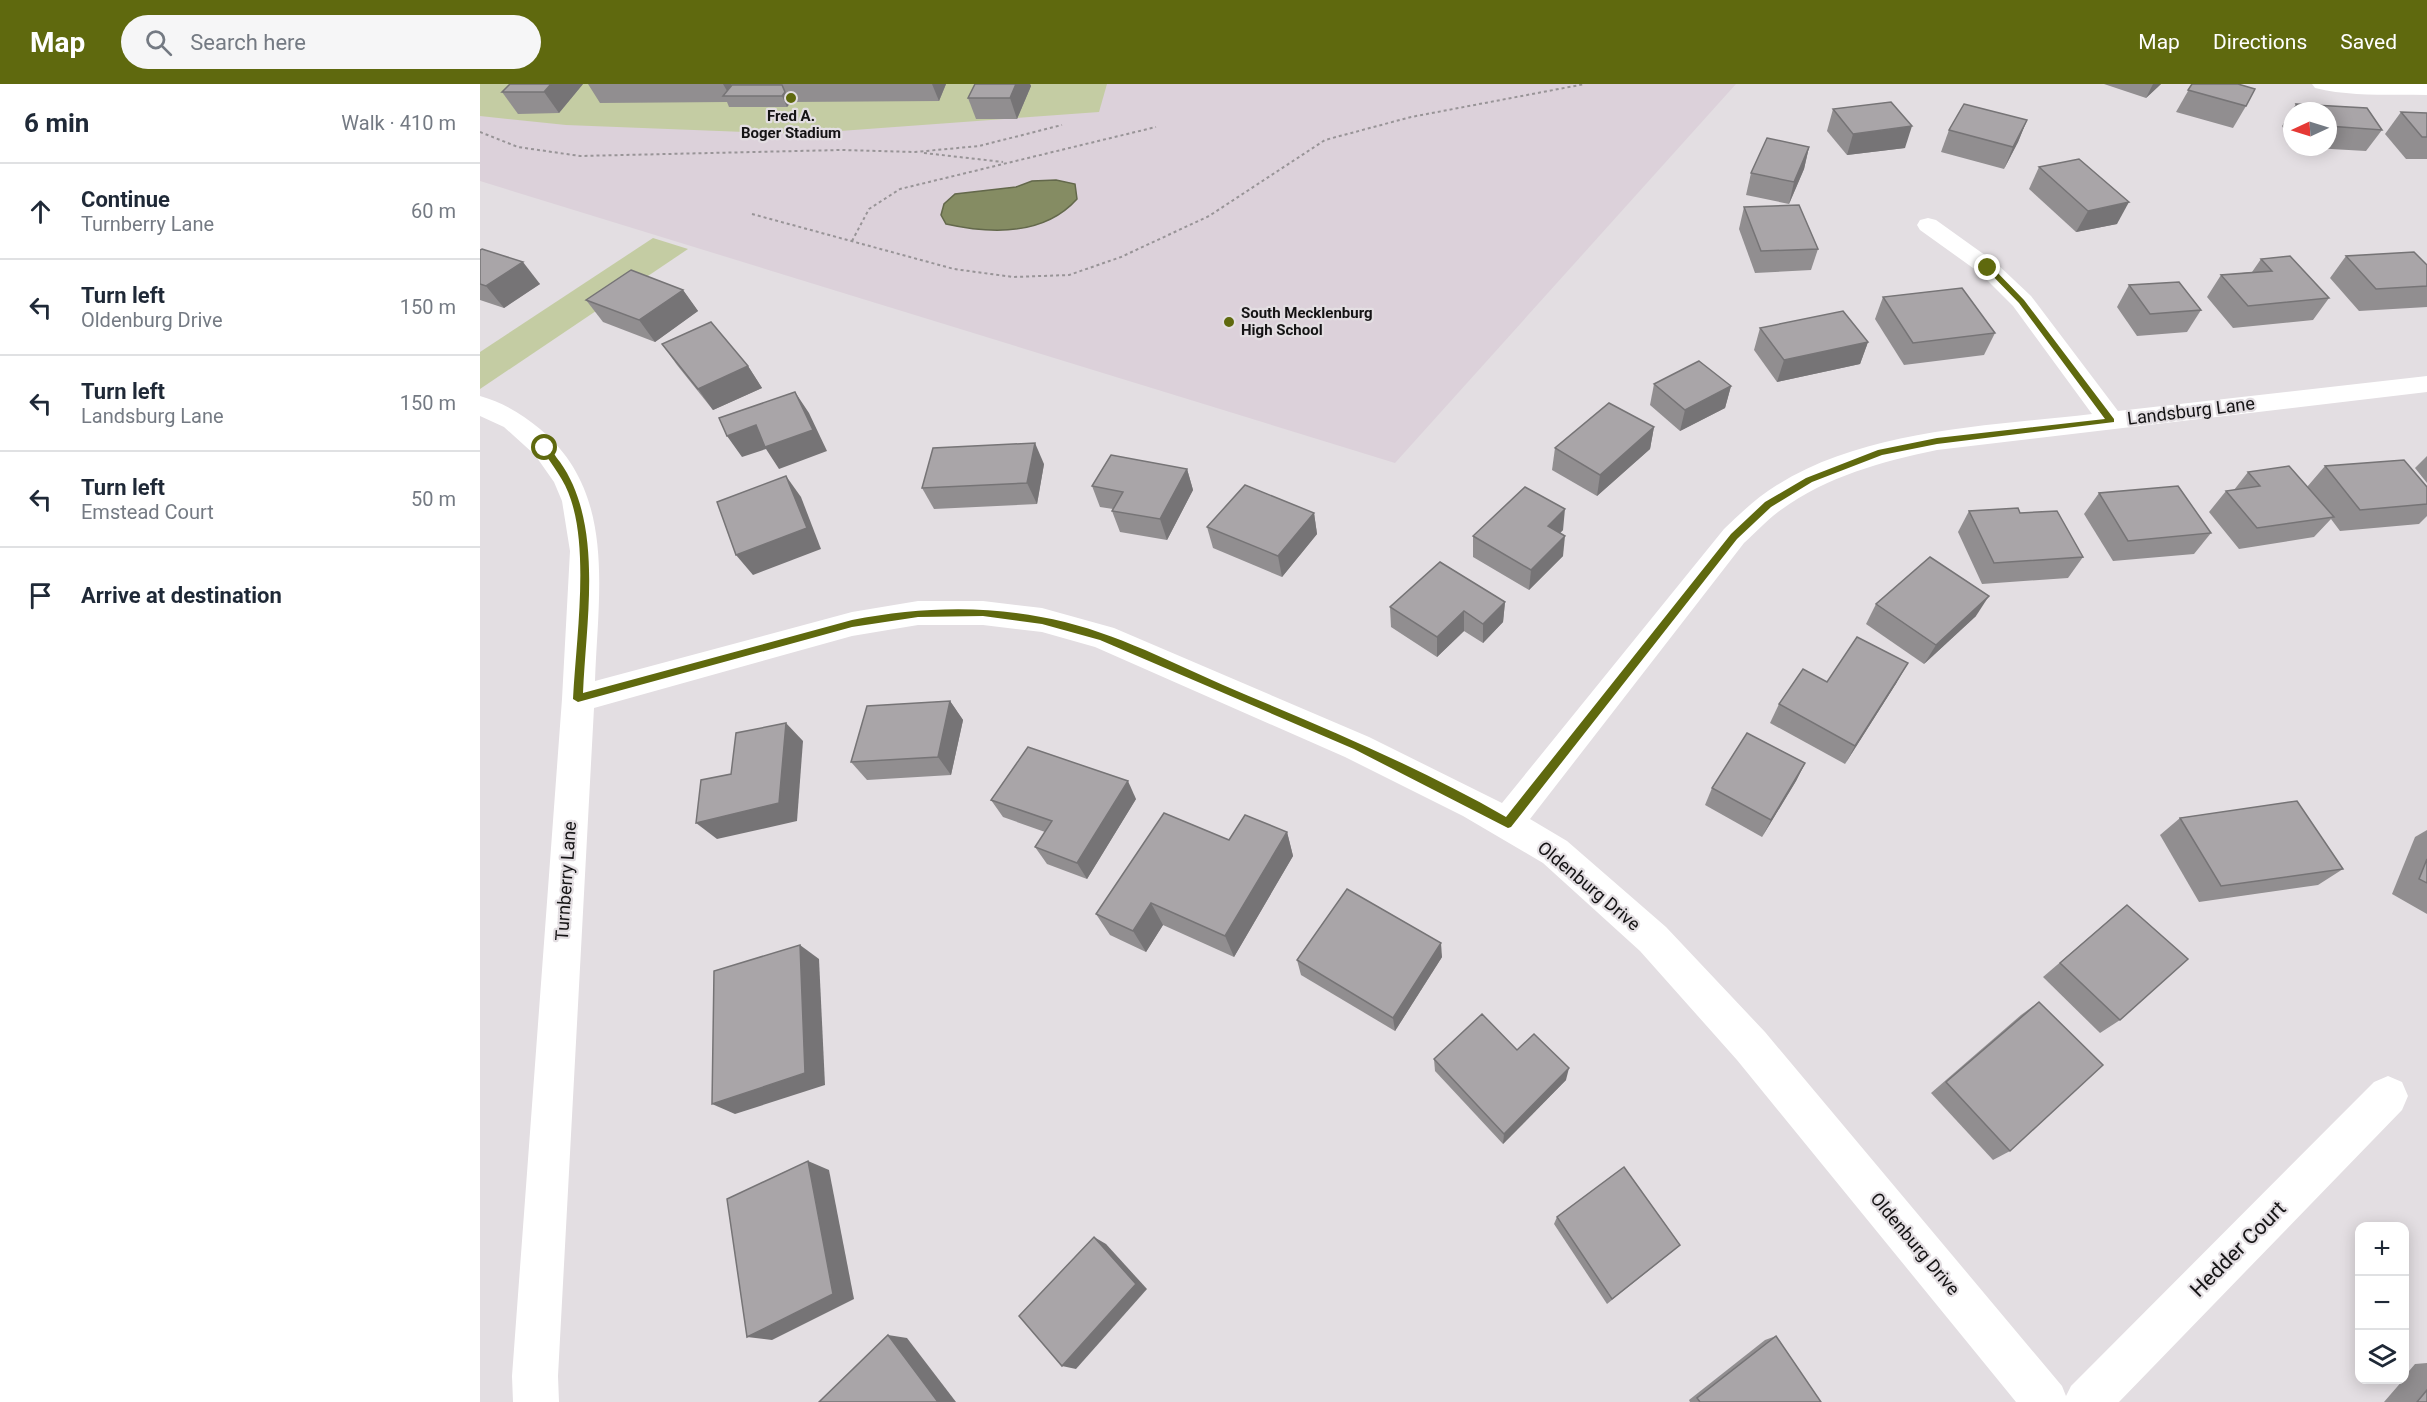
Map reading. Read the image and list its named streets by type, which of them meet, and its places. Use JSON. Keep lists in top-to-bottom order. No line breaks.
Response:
{"streets":{"street":["Landsburg Lane","Turnberry Lane","Oldenburg Drive","Hedder Court"]},"crossings":[["Landsburg Lane","Oldenburg Drive"],["Turnberry Lane","Oldenburg Drive"]],"places":["Fred A. Boger Stadium","South Mecklenburg High School"],"north":"left","page":{"header":"Map","search":"Search here","nav":["Map","Directions","Saved"],"heading":["6 min","Walk · 410 m"],"list":[["Continue","Turnberry Lane","60 m"],["Turn left","Oldenburg Drive","150 m"],["Turn left","Landsburg Lane","150 m"],["Turn left","Emstead Court","50 m"],"Arrive at destination"],"map_buttons":["+","−"]}}
